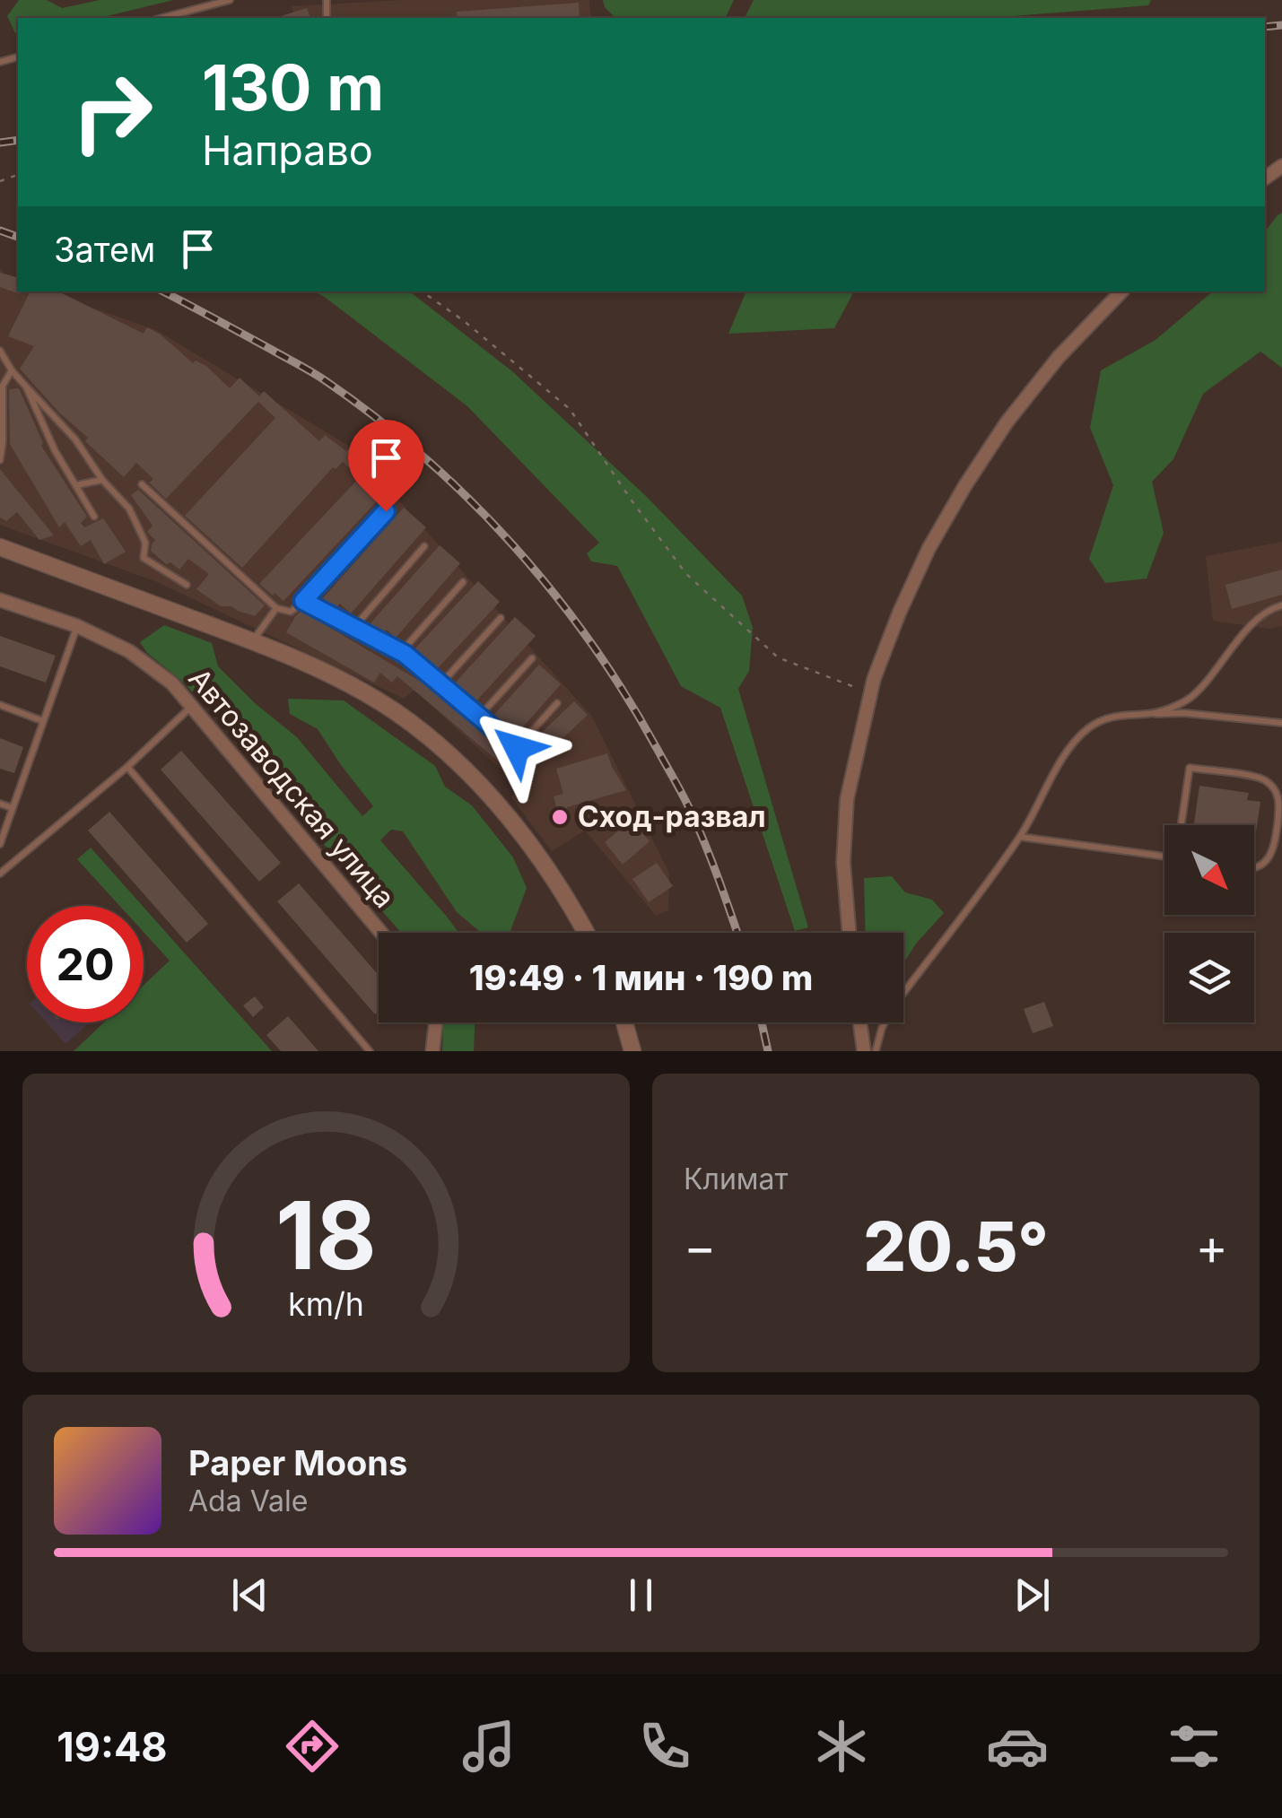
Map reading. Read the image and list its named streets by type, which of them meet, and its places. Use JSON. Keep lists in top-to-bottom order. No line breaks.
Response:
{"streets":{"street":["Автозаводская улица"]},"places":["Сход-развал"],"north":"bottom right","page":{"turn":["130 m","Направо"],"then":"Затем","limit":"20","trip":"19:49 · 1 мин · 190 m","tile":"Климат","heat":["−","20.5°","+"],"song":["Paper Moons","Ada Vale"],"tabs":"19:48","gauge":["18","km/h"]}}
